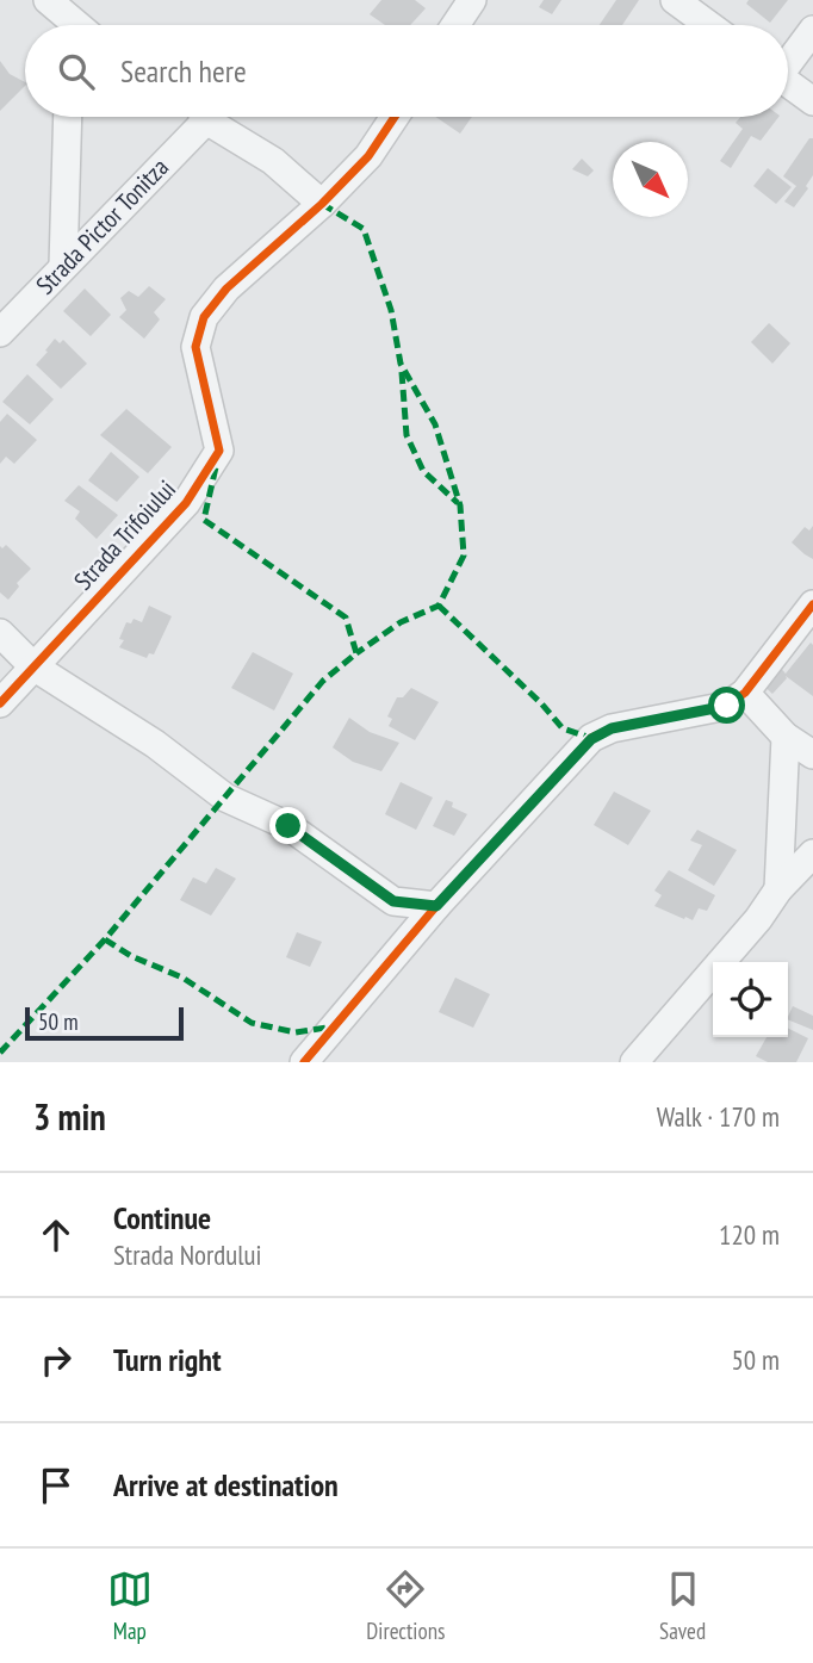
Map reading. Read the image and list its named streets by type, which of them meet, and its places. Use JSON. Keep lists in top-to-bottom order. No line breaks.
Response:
{"streets":{"street":["Strada Pictor Tonitza","Strada Trifoiului"]},"scale_bar":"50 m","north":"bottom right","page":{"search":"Search here","scale":"50 m","heading":["3 min","Walk · 170 m"],"list":[["Continue","Strada Nordului","120 m"],["Turn right","50 m"],"Arrive at destination"],"nav":["Map","Directions","Saved"]}}
